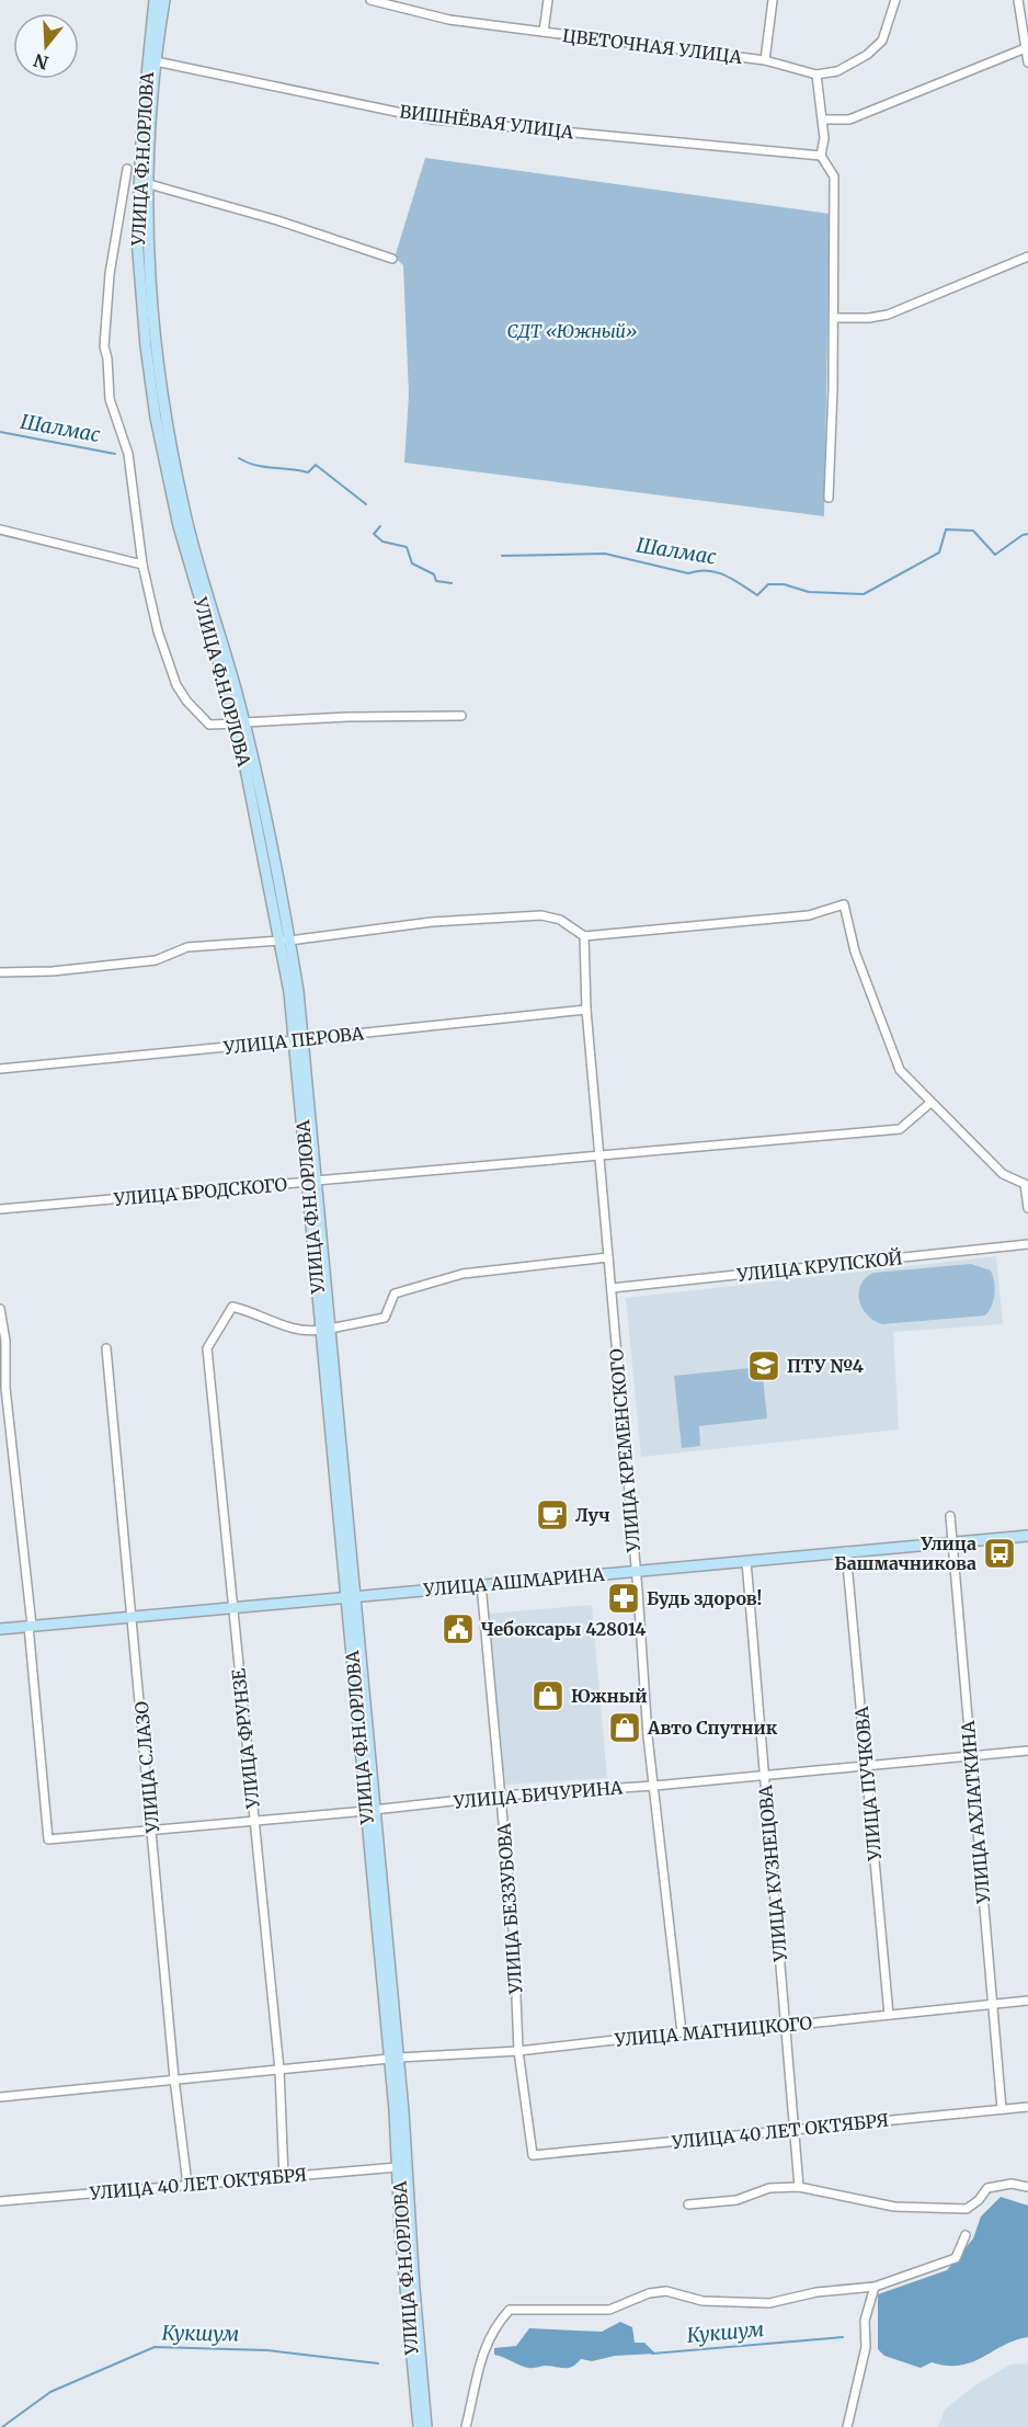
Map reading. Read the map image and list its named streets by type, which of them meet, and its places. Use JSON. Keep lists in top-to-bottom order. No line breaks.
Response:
{"streets":{"street":["ЦВЕТОЧНАЯ УЛИЦА","ВИШНЁВАЯ УЛИЦА","УЛИЦА Ф.Н.ОРЛОВА","УЛИЦА ПЕРОВА","УЛИЦА БРОДСКОГО","УЛИЦА КРУПСКОЙ","УЛИЦА КРЕМЕНСКОГО","УЛИЦА АШМАРИНА","УЛИЦА ФРУНЗЕ","УЛИЦА С.ЛАЗО","УЛИЦА ПУЧКОВА","УЛИЦА БИЧУРИНА","УЛИЦА АХЛАТКИНА","УЛИЦА КУЗНЕЦОВА","УЛИЦА БЕЗЗУБОВА","УЛИЦА МАГНИЦКОГО","УЛИЦА 40 ЛЕТ ОКТЯБРЯ"]},"crossings":[["ВИШНЁВАЯ УЛИЦА","УЛИЦА Ф.Н.ОРЛОВА"],["УЛИЦА Ф.Н.ОРЛОВА","УЛИЦА ПЕРОВА"],["УЛИЦА Ф.Н.ОРЛОВА","УЛИЦА БРОДСКОГО"],["УЛИЦА Ф.Н.ОРЛОВА","УЛИЦА АШМАРИНА"],["УЛИЦА Ф.Н.ОРЛОВА","УЛИЦА ФРУНЗЕ"],["УЛИЦА Ф.Н.ОРЛОВА","УЛИЦА БИЧУРИНА"],["УЛИЦА Ф.Н.ОРЛОВА","УЛИЦА МАГНИЦКОГО"],["УЛИЦА Ф.Н.ОРЛОВА","УЛИЦА 40 ЛЕТ ОКТЯБРЯ"],["УЛИЦА ПЕРОВА","УЛИЦА КРЕМЕНСКОГО"],["УЛИЦА БРОДСКОГО","УЛИЦА КРЕМЕНСКОГО"],["УЛИЦА КРУПСКОЙ","УЛИЦА КРЕМЕНСКОГО"],["УЛИЦА КРЕМЕНСКОГО","УЛИЦА АШМАРИНА"],["УЛИЦА КРЕМЕНСКОГО","УЛИЦА БИЧУРИНА"],["УЛИЦА КРЕМЕНСКОГО","УЛИЦА МАГНИЦКОГО"],["УЛИЦА АШМАРИНА","УЛИЦА ФРУНЗЕ"],["УЛИЦА АШМАРИНА","УЛИЦА С.ЛАЗО"],["УЛИЦА АШМАРИНА","УЛИЦА ПУЧКОВА"],["УЛИЦА АШМАРИНА","УЛИЦА БИЧУРИНА"],["УЛИЦА АШМАРИНА","УЛИЦА АХЛАТКИНА"],["УЛИЦА АШМАРИНА","УЛИЦА КУЗНЕЦОВА"],["УЛИЦА АШМАРИНА","УЛИЦА БЕЗЗУБОВА"],["УЛИЦА ФРУНЗЕ","УЛИЦА БИЧУРИНА"],["УЛИЦА ФРУНЗЕ","УЛИЦА МАГНИЦКОГО"],["УЛИЦА ФРУНЗЕ","УЛИЦА 40 ЛЕТ ОКТЯБРЯ"],["УЛИЦА С.ЛАЗО","УЛИЦА БИЧУРИНА"],["УЛИЦА С.ЛАЗО","УЛИЦА МАГНИЦКОГО"],["УЛИЦА С.ЛАЗО","УЛИЦА 40 ЛЕТ ОКТЯБРЯ"],["УЛИЦА ПУЧКОВА","УЛИЦА БИЧУРИНА"],["УЛИЦА ПУЧКОВА","УЛИЦА МАГНИЦКОГО"],["УЛИЦА БИЧУРИНА","УЛИЦА АХЛАТКИНА"],["УЛИЦА БИЧУРИНА","УЛИЦА КУЗНЕЦОВА"],["УЛИЦА БИЧУРИНА","УЛИЦА БЕЗЗУБОВА"],["УЛИЦА АХЛАТКИНА","УЛИЦА МАГНИЦКОГО"],["УЛИЦА АХЛАТКИНА","УЛИЦА 40 ЛЕТ ОКТЯБРЯ"],["УЛИЦА КУЗНЕЦОВА","УЛИЦА МАГНИЦКОГО"],["УЛИЦА КУЗНЕЦОВА","УЛИЦА 40 ЛЕТ ОКТЯБРЯ"],["УЛИЦА БЕЗЗУБОВА","УЛИЦА МАГНИЦКОГО"],["УЛИЦА БЕЗЗУБОВА","УЛИЦА 40 ЛЕТ ОКТЯБРЯ"]],"water":["Шалмас","Кукшум"],"parks":["СДТ «Южный»"],"places":{"school or university":["ПТУ №4"],"cafe":["Луч"],"bus stop":["Улица Башмачникова"],"pharmacy":["Будь здоров!"],"public building":["Чебоксары 428014"],"shop":["Южный","Авто Спутник"]},"north":"bottom"}
